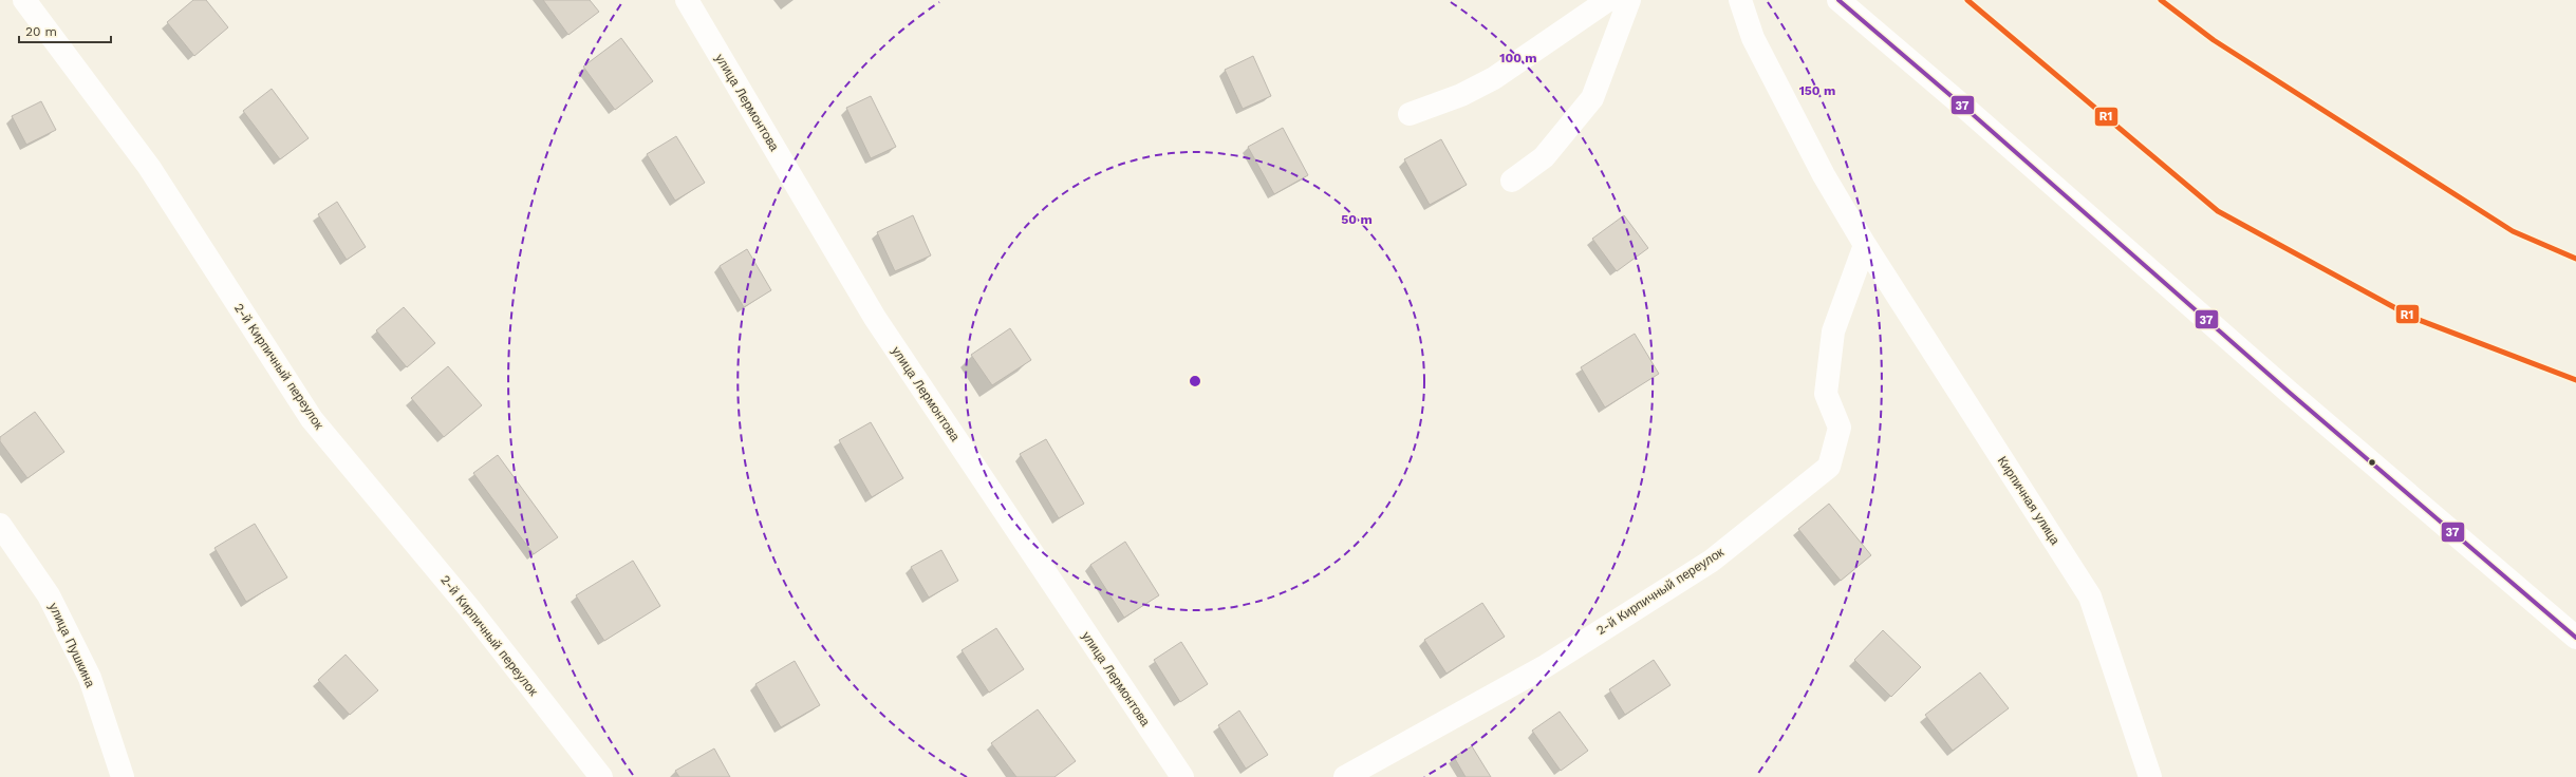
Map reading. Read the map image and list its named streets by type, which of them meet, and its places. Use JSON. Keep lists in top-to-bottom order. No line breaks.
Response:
{"streets":{"street":["улица Лермонтова","2-й Кирпичный переулок","Кирпичная улица","улица Пушкина"]},"crossings":[["2-й Кирпичный переулок","Кирпичная улица"]],"lines":["transit line R1","transit line 37"],"scale_bar":"20 m","rings":["100 m","150 m","50 m"]}
